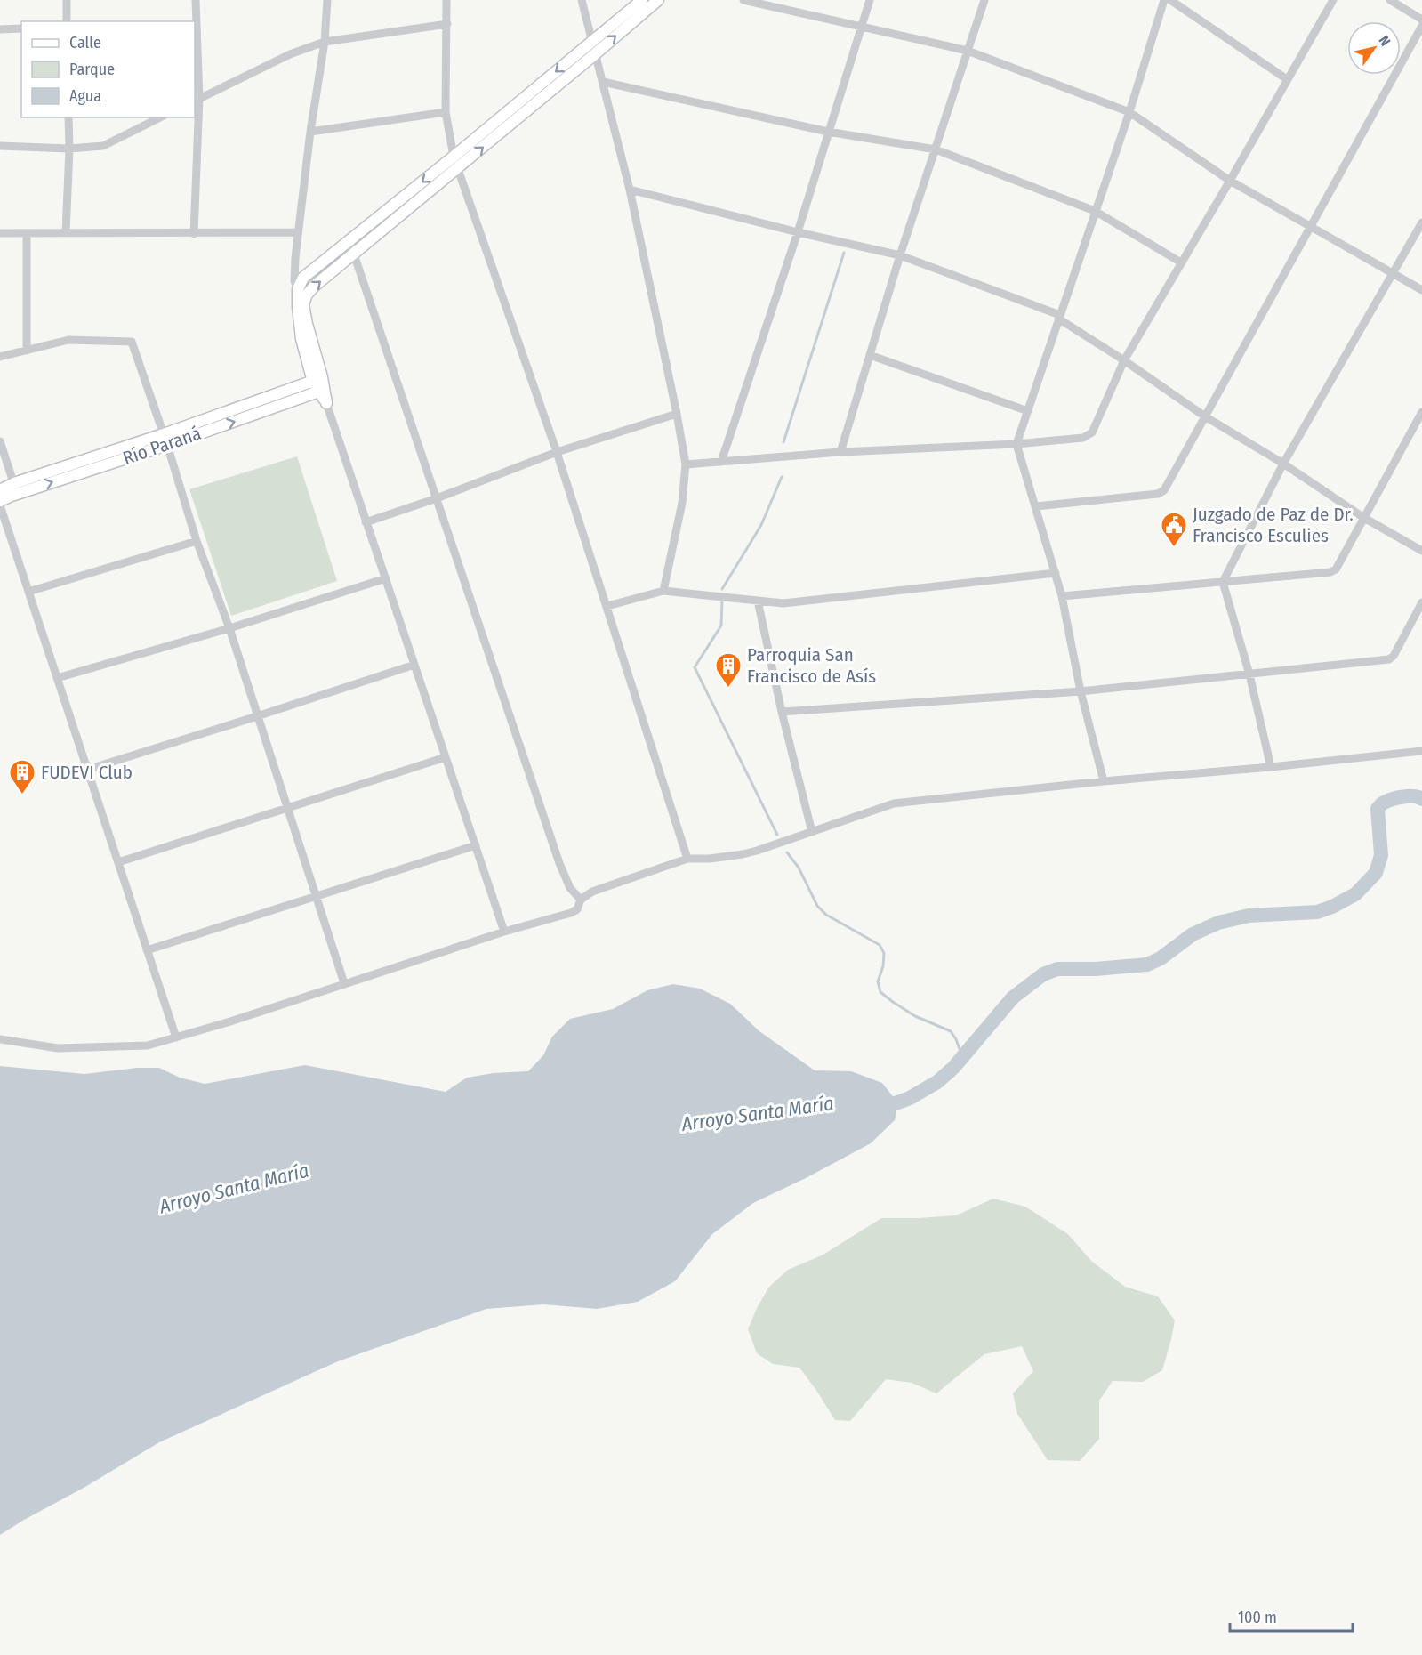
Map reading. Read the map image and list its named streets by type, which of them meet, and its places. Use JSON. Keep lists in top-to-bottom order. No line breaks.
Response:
{"streets":{"street":["Río Paraná"]},"water":["Arroyo Santa María"],"places":{"public building":["Juzgado de Paz de Dr. Francisco Esculies"],"building":["Parroquia San Francisco de Asís","FUDEVI Club"]},"legend":["Calle","Parque","Agua"],"scale_bar":"100 m","north":"top right"}
